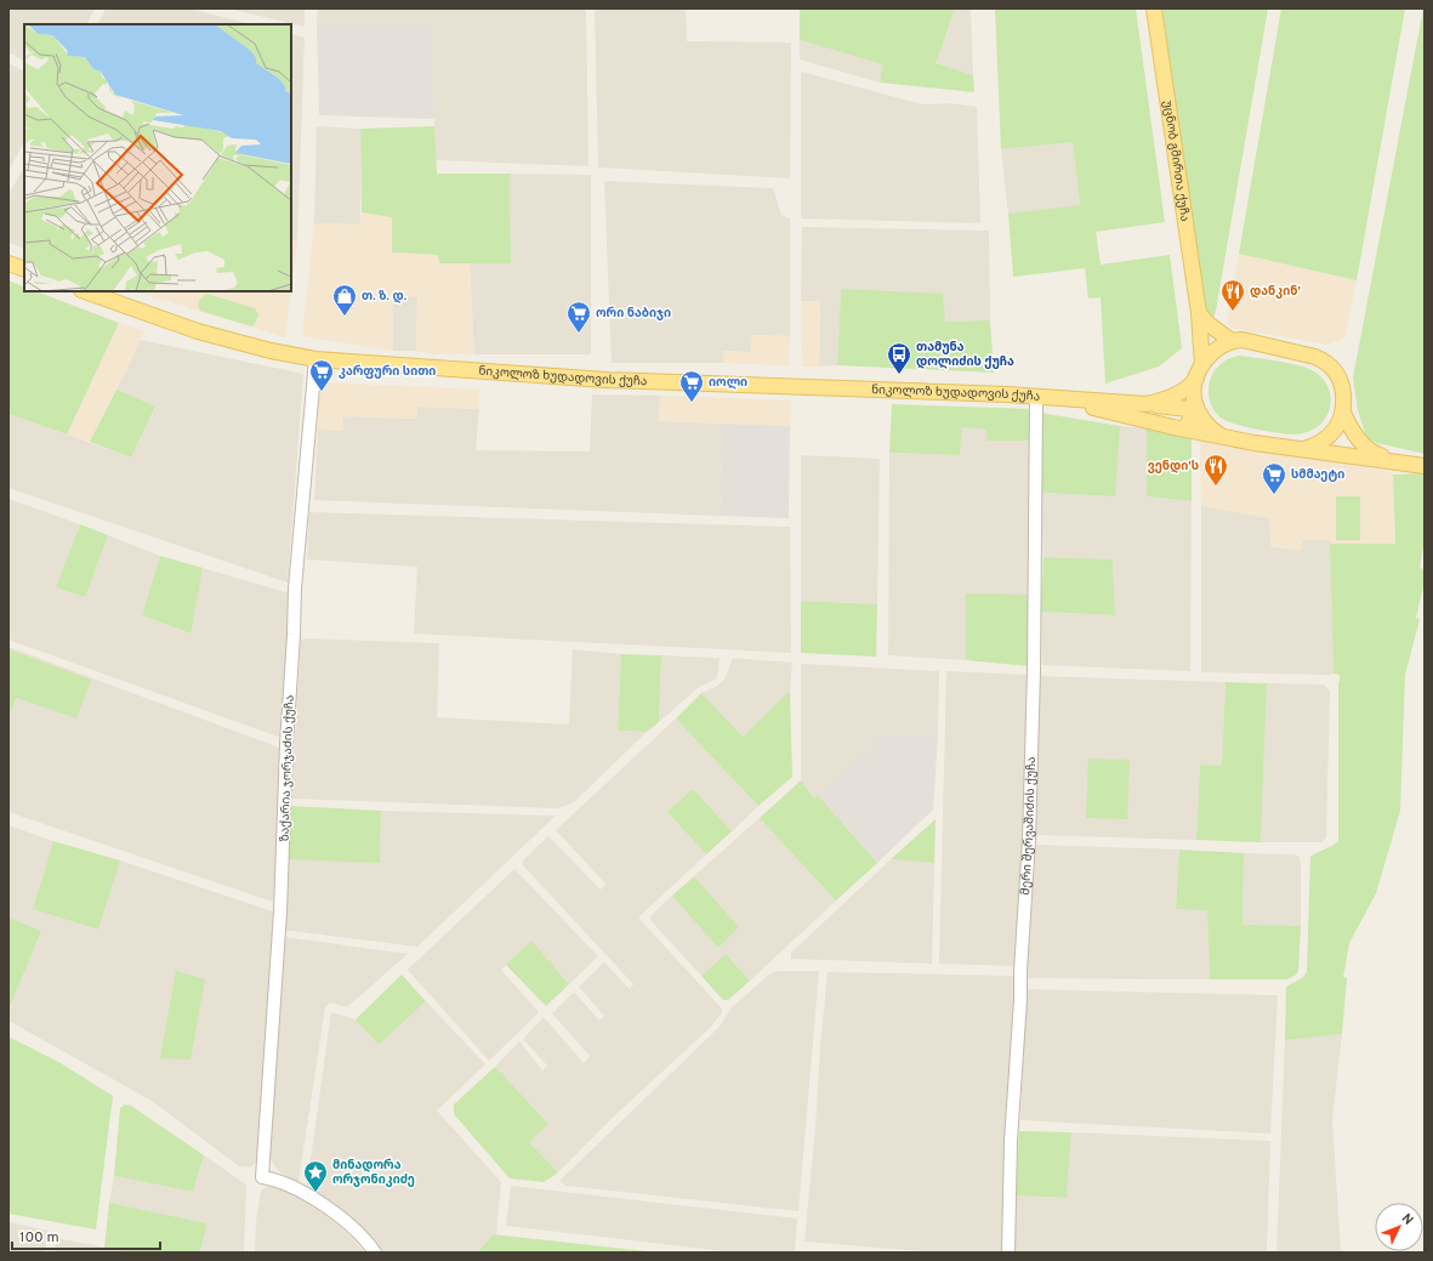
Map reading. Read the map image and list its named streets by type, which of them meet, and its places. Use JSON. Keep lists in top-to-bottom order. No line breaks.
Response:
{"streets":{"main road":["უცნობ გმირთა ქუჩა","ნიკოლოზ ხუდადოვის ქუჩა"],"street":["ზაქარია ჯორჯაძის ქუჩა","მერი შერვაშიძის ქუჩა"]},"crossings":[["უცნობ გმირთა ქუჩა","ნიკოლოზ ხუდადოვის ქუჩა"],["ნიკოლოზ ხუდადოვის ქუჩა","ზაქარია ჯორჯაძის ქუჩა"],["ნიკოლოზ ხუდადოვის ქუჩა","მერი შერვაშიძის ქუჩა"]],"places":{"restaurant":["დანკინ'","ვენდი'ს"],"shop":["თ. ზ. დ."],"supermarket":["ორი ნაბიჯი","კარფური სითი","იოლი","სმმაეტი"],"bus stop":["თამუნა დოლიძის ქუჩა"],"place":["მინადორა ორჯონიკიძე"]},"scale_bar":"100 m","north":"top right"}
